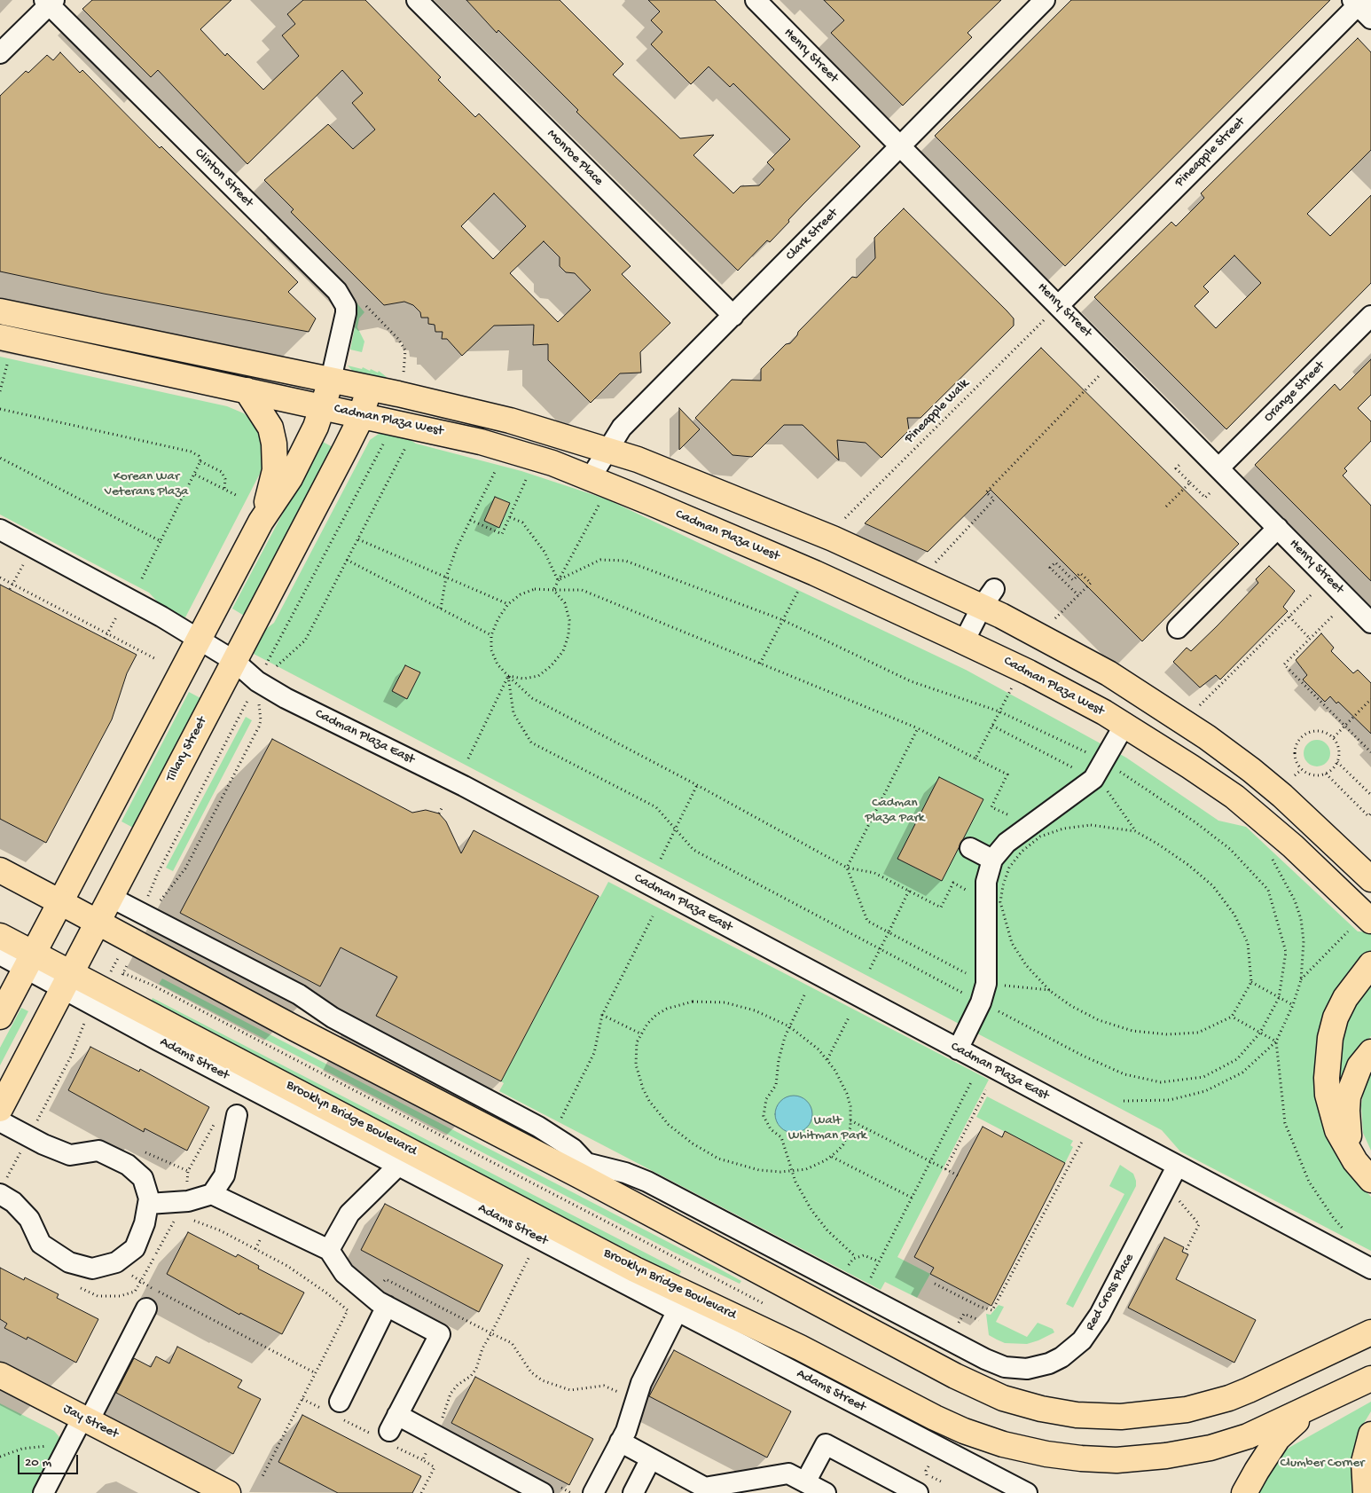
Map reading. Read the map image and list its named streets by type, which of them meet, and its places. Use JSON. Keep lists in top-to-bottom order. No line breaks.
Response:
{"streets":{"main road":["Cadman Plaza West","Tillary Street","Brooklyn Bridge Boulevard","Jay Street"],"street":["Henry Street","Pineapple Street","Monroe Place","Clinton Street","Clark Street","Orange Street","Cadman Plaza East","Adams Street","Red Cross Place"],"path":["Pineapple Walk"]},"crossings":[["Henry Street","Pineapple Street"],["Henry Street","Clark Street"],["Henry Street","Orange Street"],["Monroe Place","Clark Street"],["Clinton Street","Cadman Plaza West"],["Clark Street","Cadman Plaza West"],["Cadman Plaza West","Tillary Street"],["Cadman Plaza East","Tillary Street"],["Cadman Plaza East","Red Cross Place"],["Tillary Street","Adams Street"],["Tillary Street","Brooklyn Bridge Boulevard"],["Adams Street","Brooklyn Bridge Boulevard"]],"parks":["Korean War Veterans Plaza","Cadman Plaza Park","Walt Whitman Park","Clumber Corner"],"scale_bar":"20 m"}
